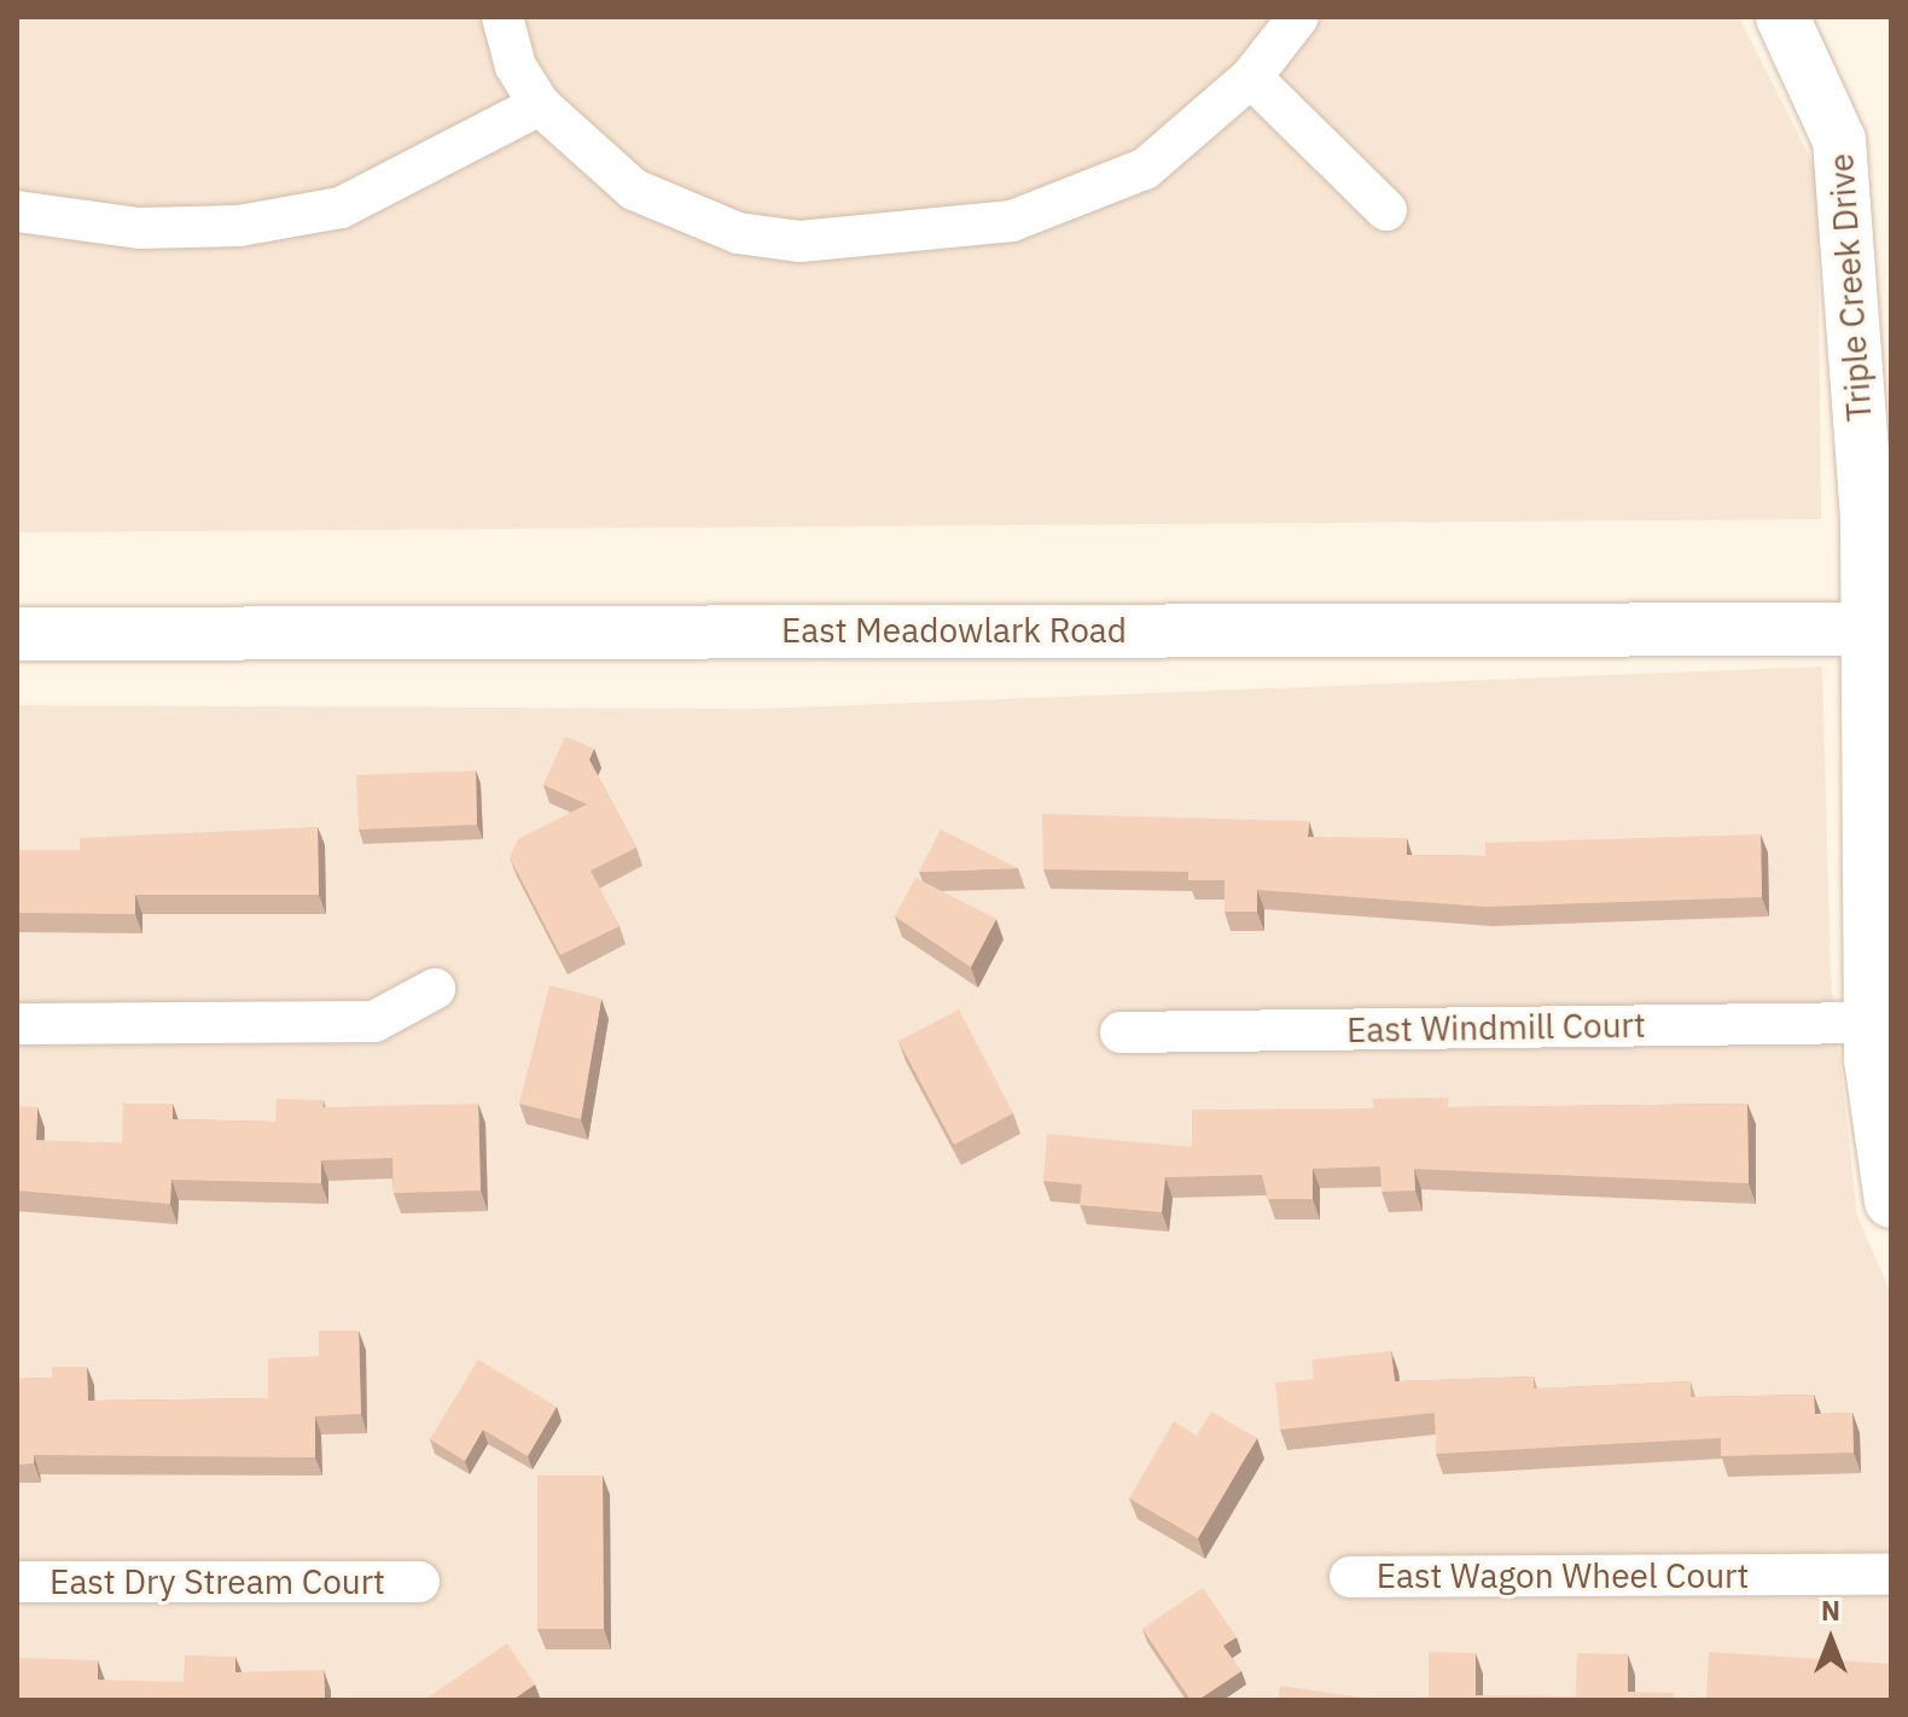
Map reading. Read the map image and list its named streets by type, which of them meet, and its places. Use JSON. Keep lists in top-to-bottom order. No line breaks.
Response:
{"streets":{"main road":["Triple Creek Drive","East Meadowlark Road"],"street":["East Windmill Court","East Wagon Wheel Court","East Dry Stream Court"]},"crossings":[["Triple Creek Drive","East Meadowlark Road"],["Triple Creek Drive","East Windmill Court"]],"north":"top"}
